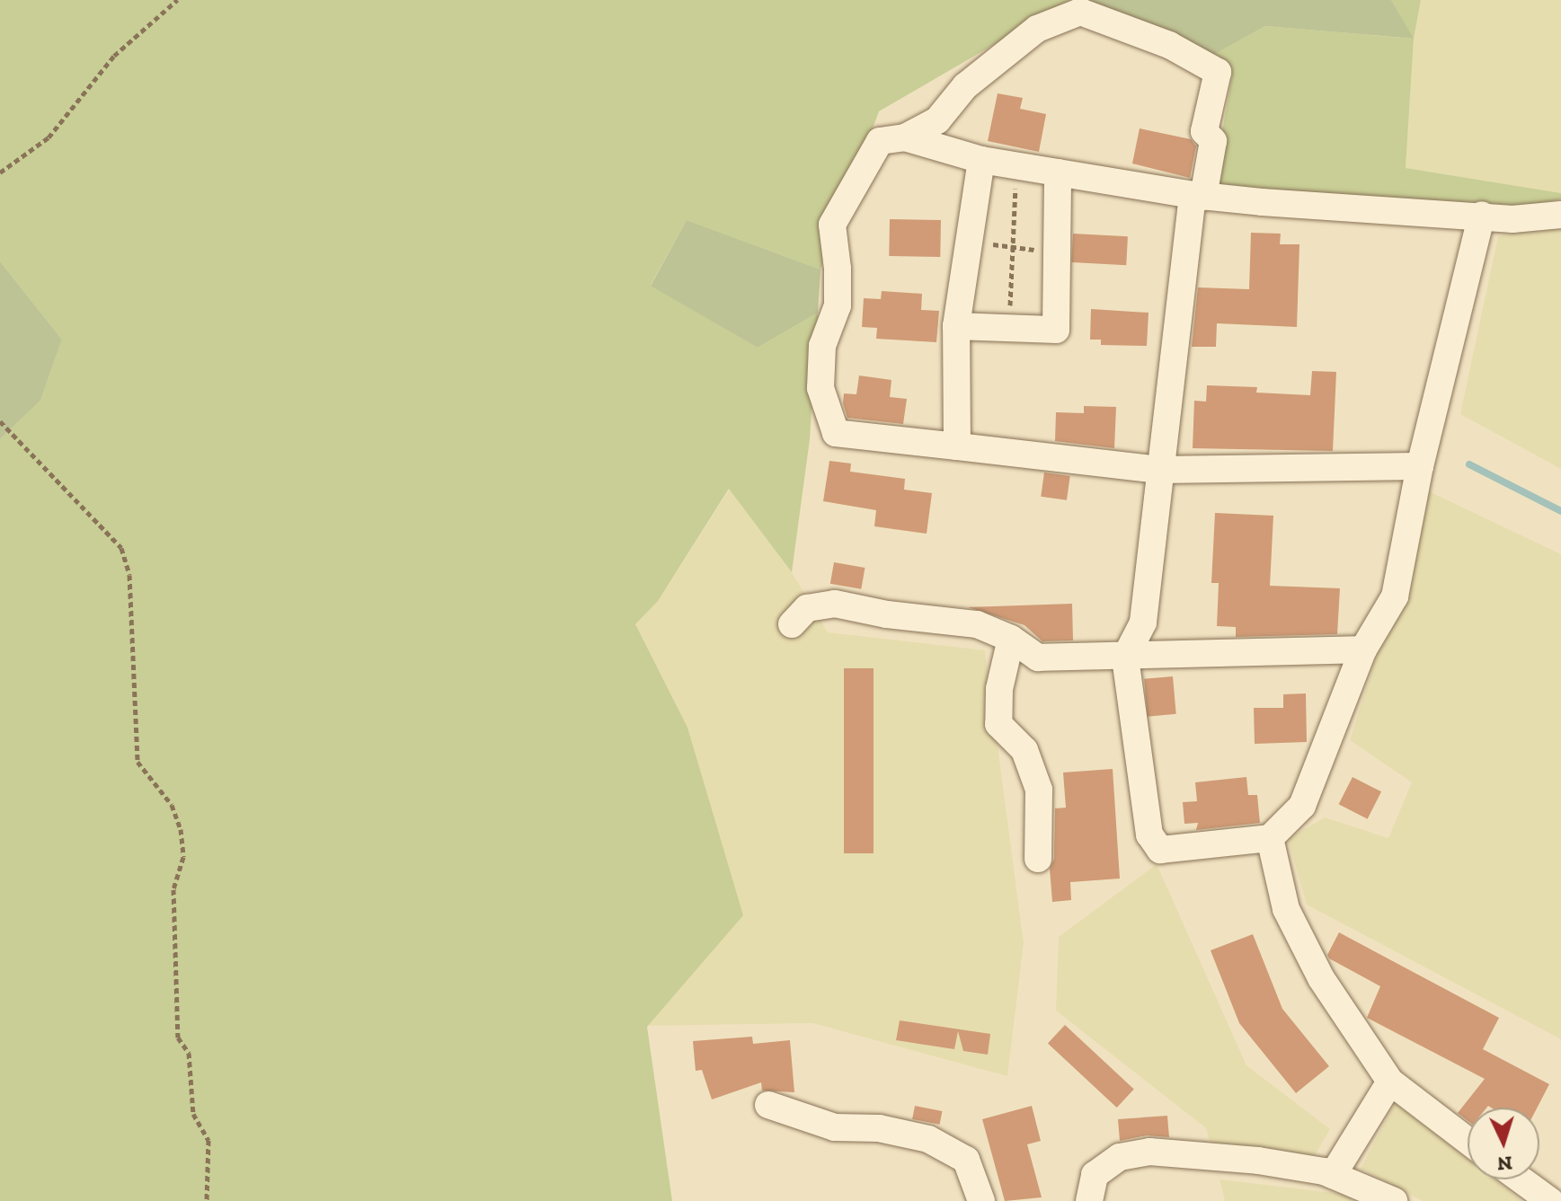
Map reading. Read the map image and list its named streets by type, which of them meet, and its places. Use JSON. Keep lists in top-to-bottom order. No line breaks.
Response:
{"north":"bottom"}
